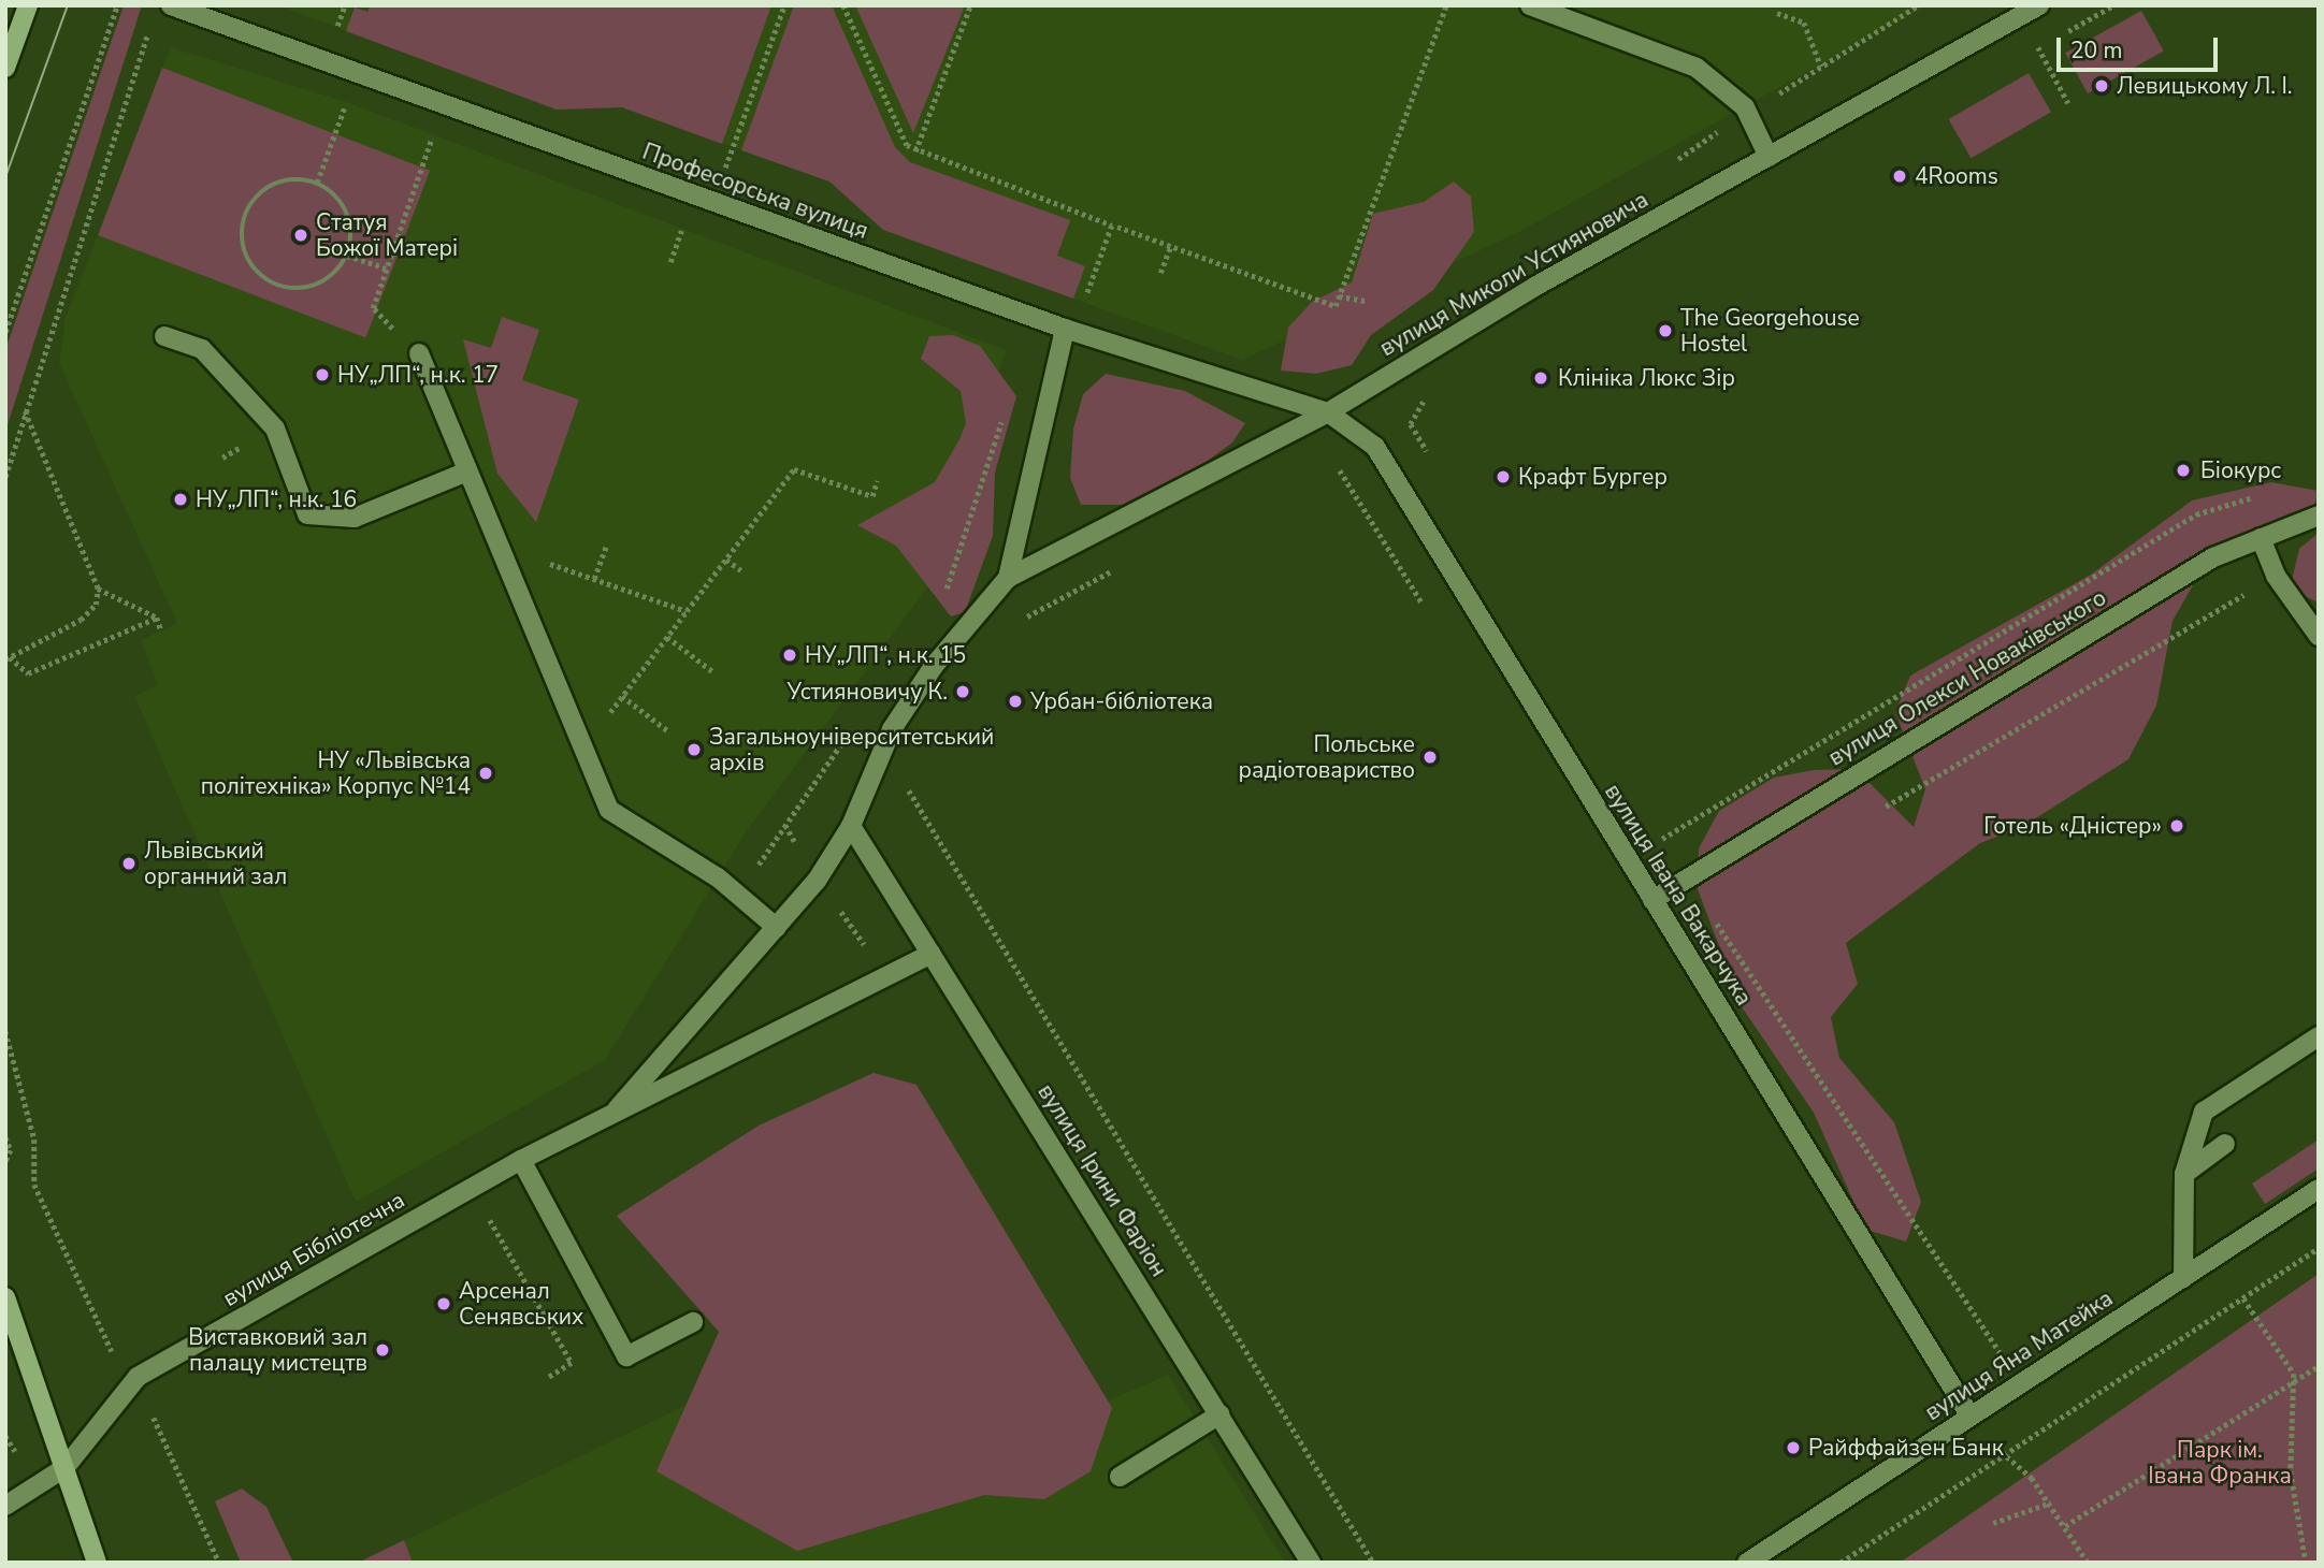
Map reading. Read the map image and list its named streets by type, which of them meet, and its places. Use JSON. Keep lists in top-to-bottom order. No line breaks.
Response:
{"streets":{"street":["Професорська вулиця","вулиця Миколи Устияновича","вулиця Олекси Новаківського","вулиця Івана Вакарчука","вулиця Ірини Фаріон","вулиця Бібліотечна","вулиця Яна Матейка"]},"crossings":[["Професорська вулиця","вулиця Миколи Устияновича"],["Професорська вулиця","вулиця Івана Вакарчука"],["вулиця Миколи Устияновича","вулиця Івана Вакарчука"],["вулиця Миколи Устияновича","вулиця Ірини Фаріон"],["вулиця Миколи Устияновича","вулиця Бібліотечна"],["вулиця Олекси Новаківського","вулиця Івана Вакарчука"],["вулиця Івана Вакарчука","вулиця Яна Матейка"],["вулиця Ірини Фаріон","вулиця Бібліотечна"]],"parks":["Парк ім. Івана Франка"],"places":["Левицькому Л. І.","4Rooms","Статуя Божої Матері","The Georgehouse Hostel","НУ„ЛП“, н.к. 17","Клініка Люкс Зір","Біокурс","Крафт Бургер","НУ„ЛП“, н.к. 16","НУ„ЛП“, н.к. 15","Устияновичу К.","Урбан-бібліотека","Загальноуніверситетський архів","Польське радіотовариство","НУ «Львівська політехніка» Корпус №14","Готель «Дністер»","Львівський органний зал","Арсенал Сенявських","Виставковий зал палацу мистецтв","Райффайзен Банк"],"scale_bar":"20 m"}
